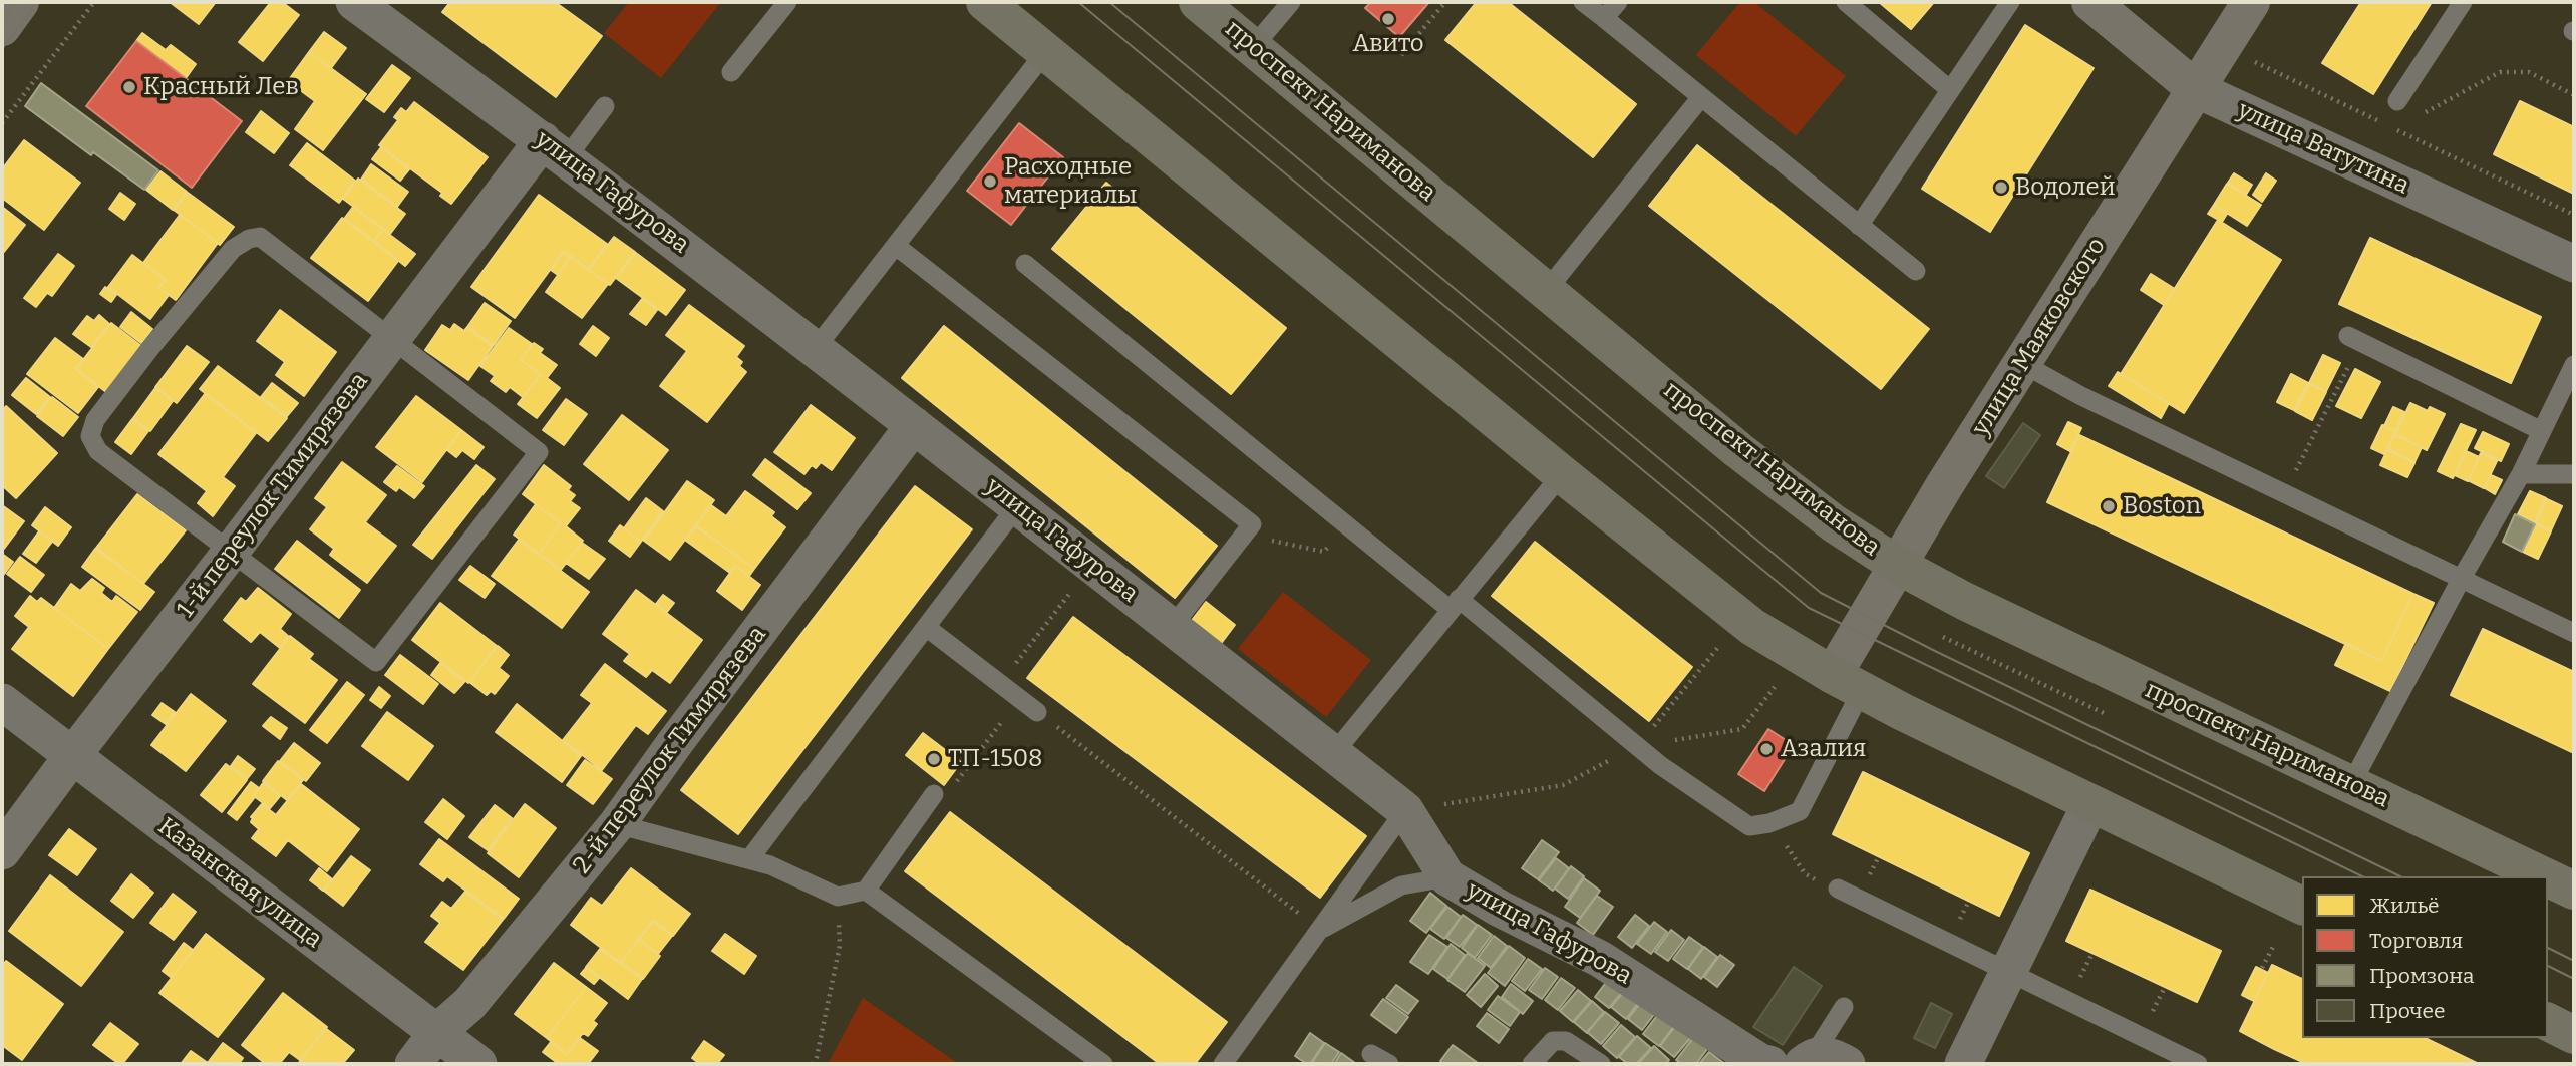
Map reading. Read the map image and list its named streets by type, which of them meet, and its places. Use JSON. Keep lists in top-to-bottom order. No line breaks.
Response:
{"streets":{"main road":["проспект Нариманова"],"street":["улица Ватутина","улица Гафурова","улица Маяковского","1-й переулок Тимирязева","2-й переулок Тимирязева","Казанская улица"]},"crossings":[["проспект Нариманова","улица Маяковского"],["улица Ватутина","улица Маяковского"],["улица Гафурова","1-й переулок Тимирязева"],["улица Гафурова","2-й переулок Тимирязева"],["1-й переулок Тимирязева","Казанская улица"],["2-й переулок Тимирязева","Казанская улица"]],"places":["Авито","Красный Лев","Расходные материалы","Водолей","Boston","Азалия","ТП-1508"],"legend":["Жильё","Торговля","Промзона","Прочее"]}
